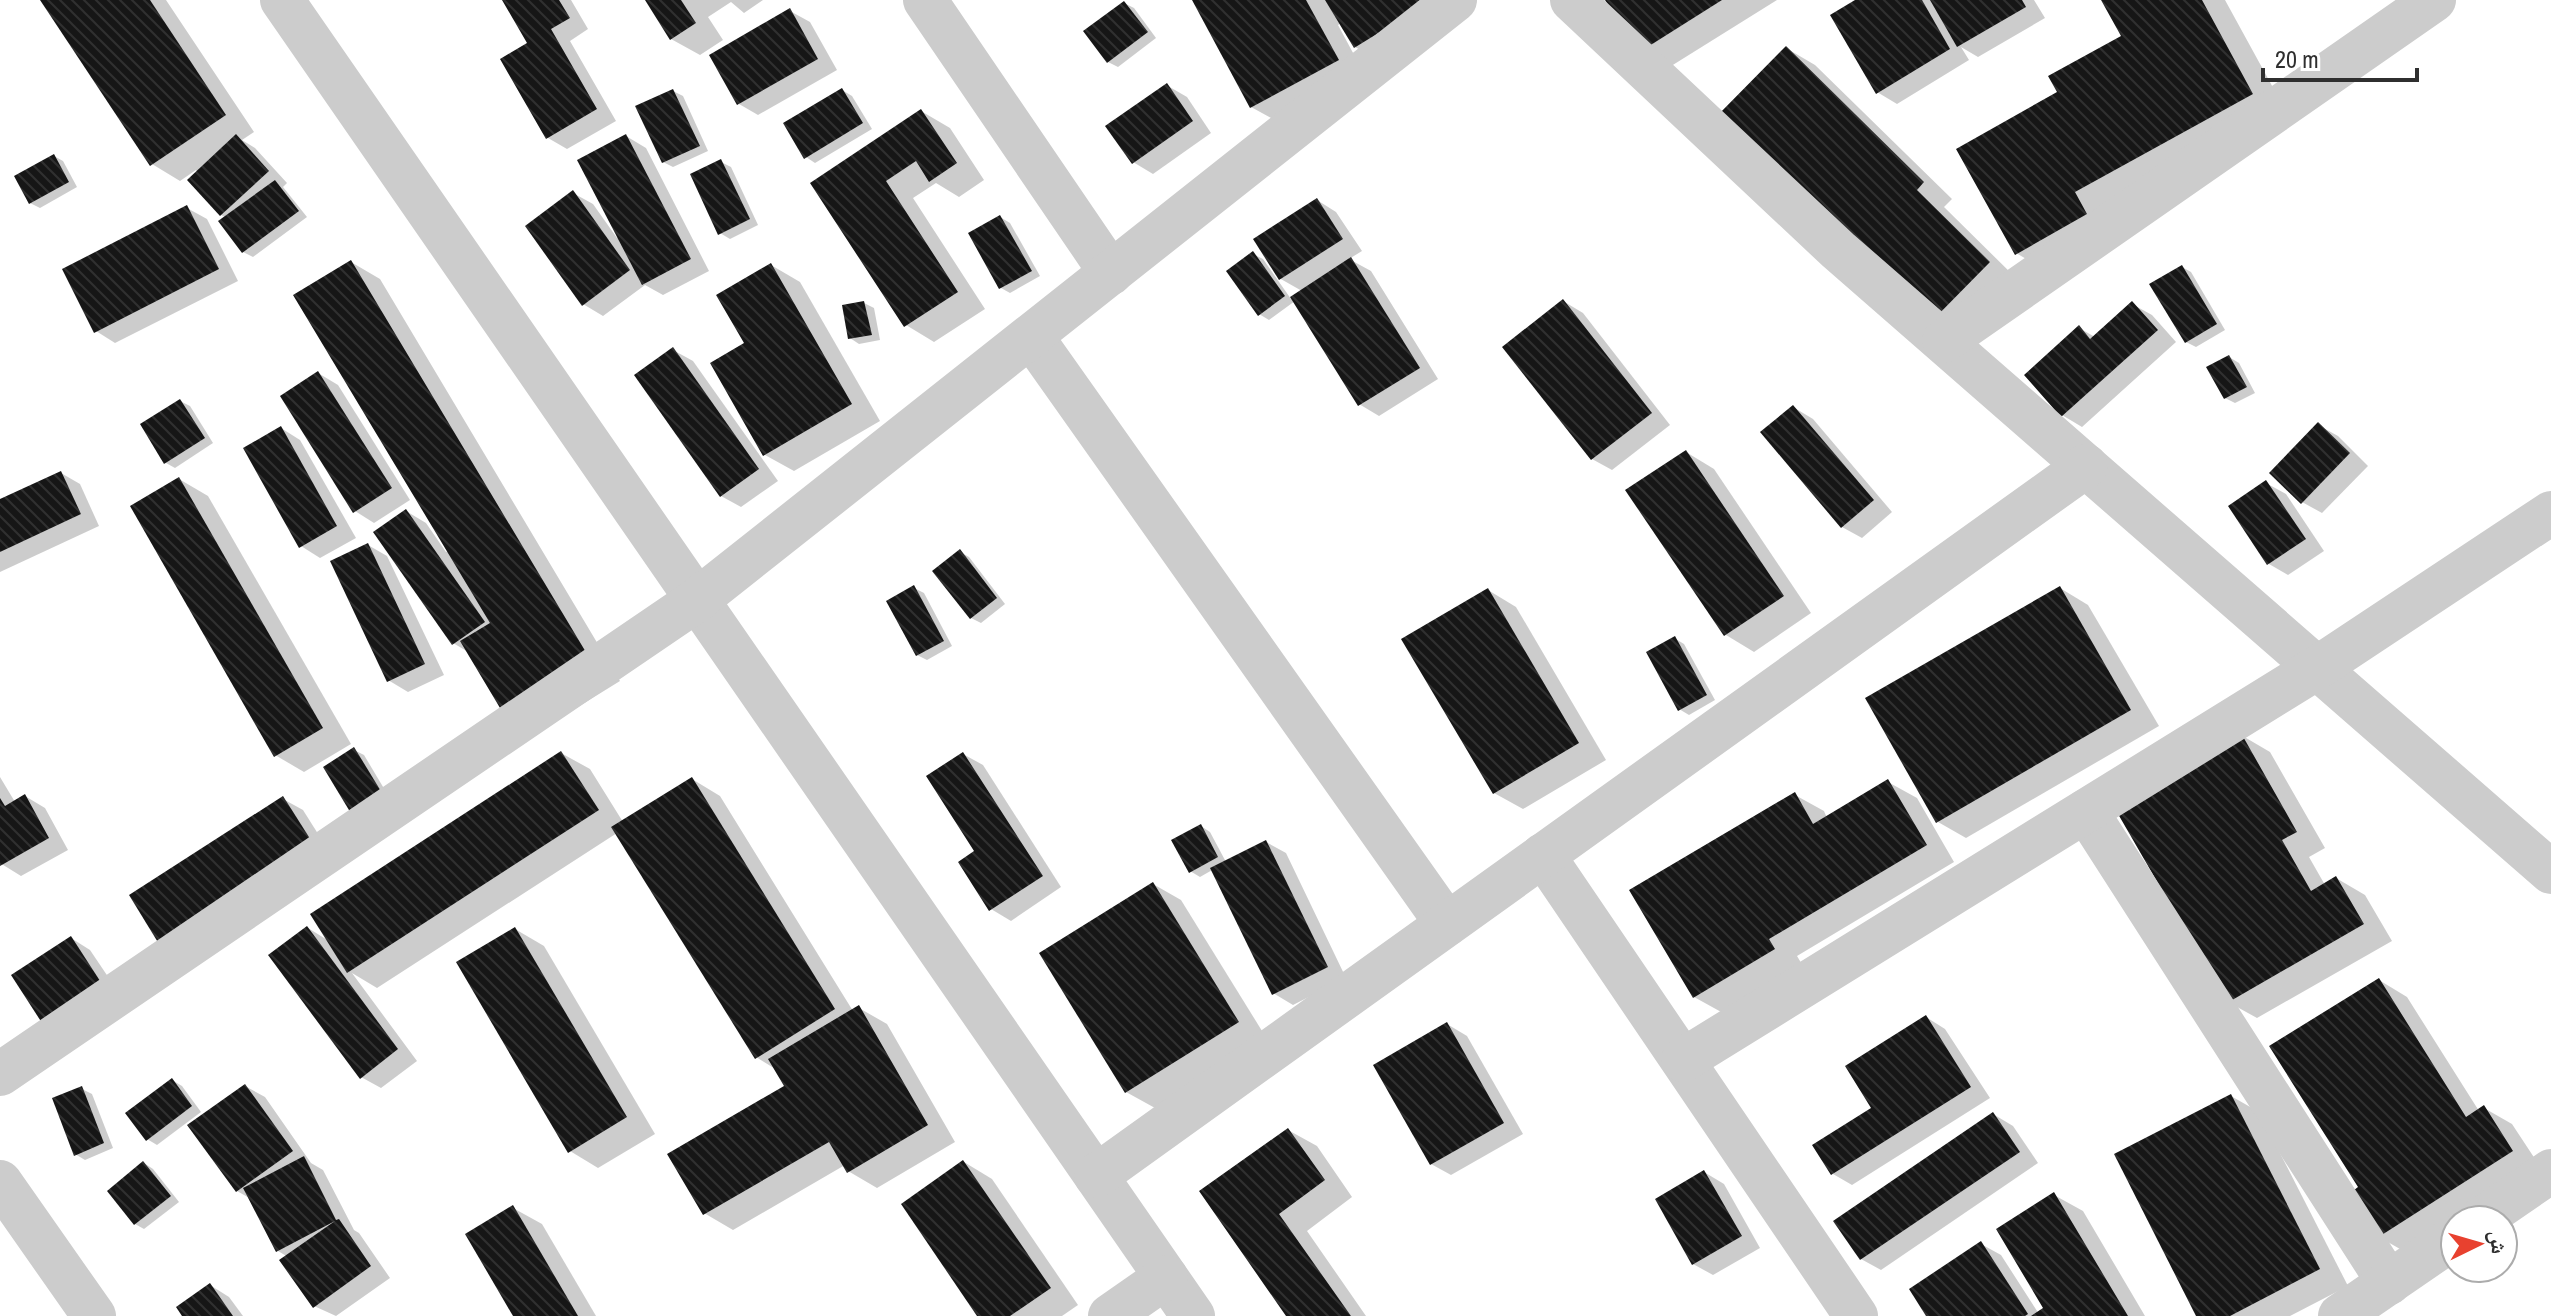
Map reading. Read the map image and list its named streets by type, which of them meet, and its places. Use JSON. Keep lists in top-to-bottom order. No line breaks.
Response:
{"scale_bar":"20 m","north":"right"}
